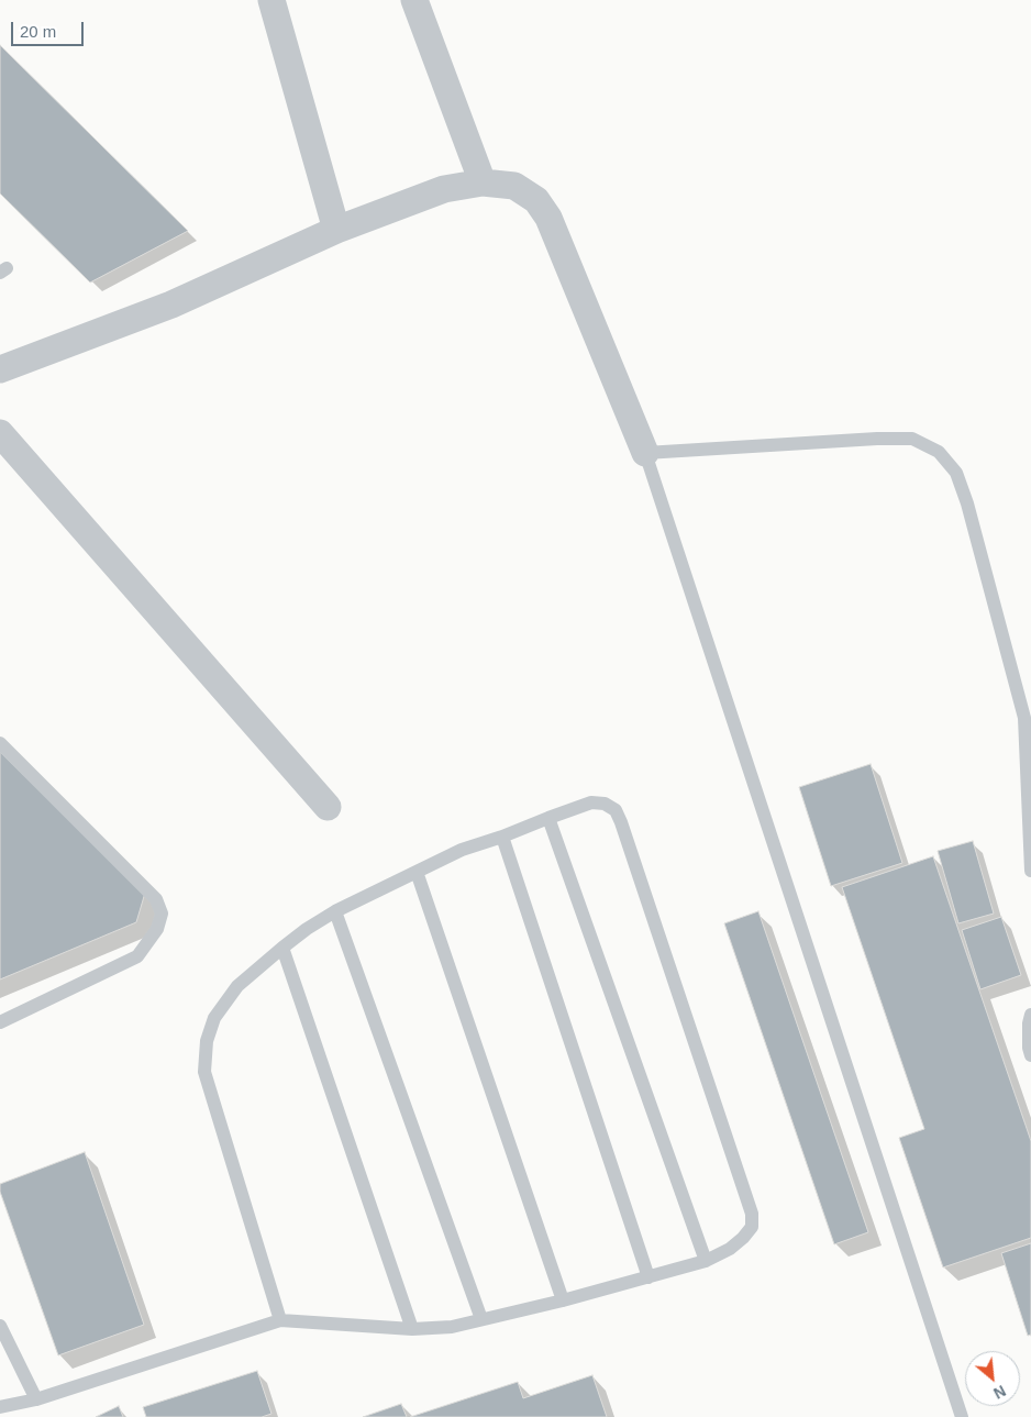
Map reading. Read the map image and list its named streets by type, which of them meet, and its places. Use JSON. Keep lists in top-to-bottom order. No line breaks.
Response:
{"scale_bar":"20 m","north":"bottom right"}
